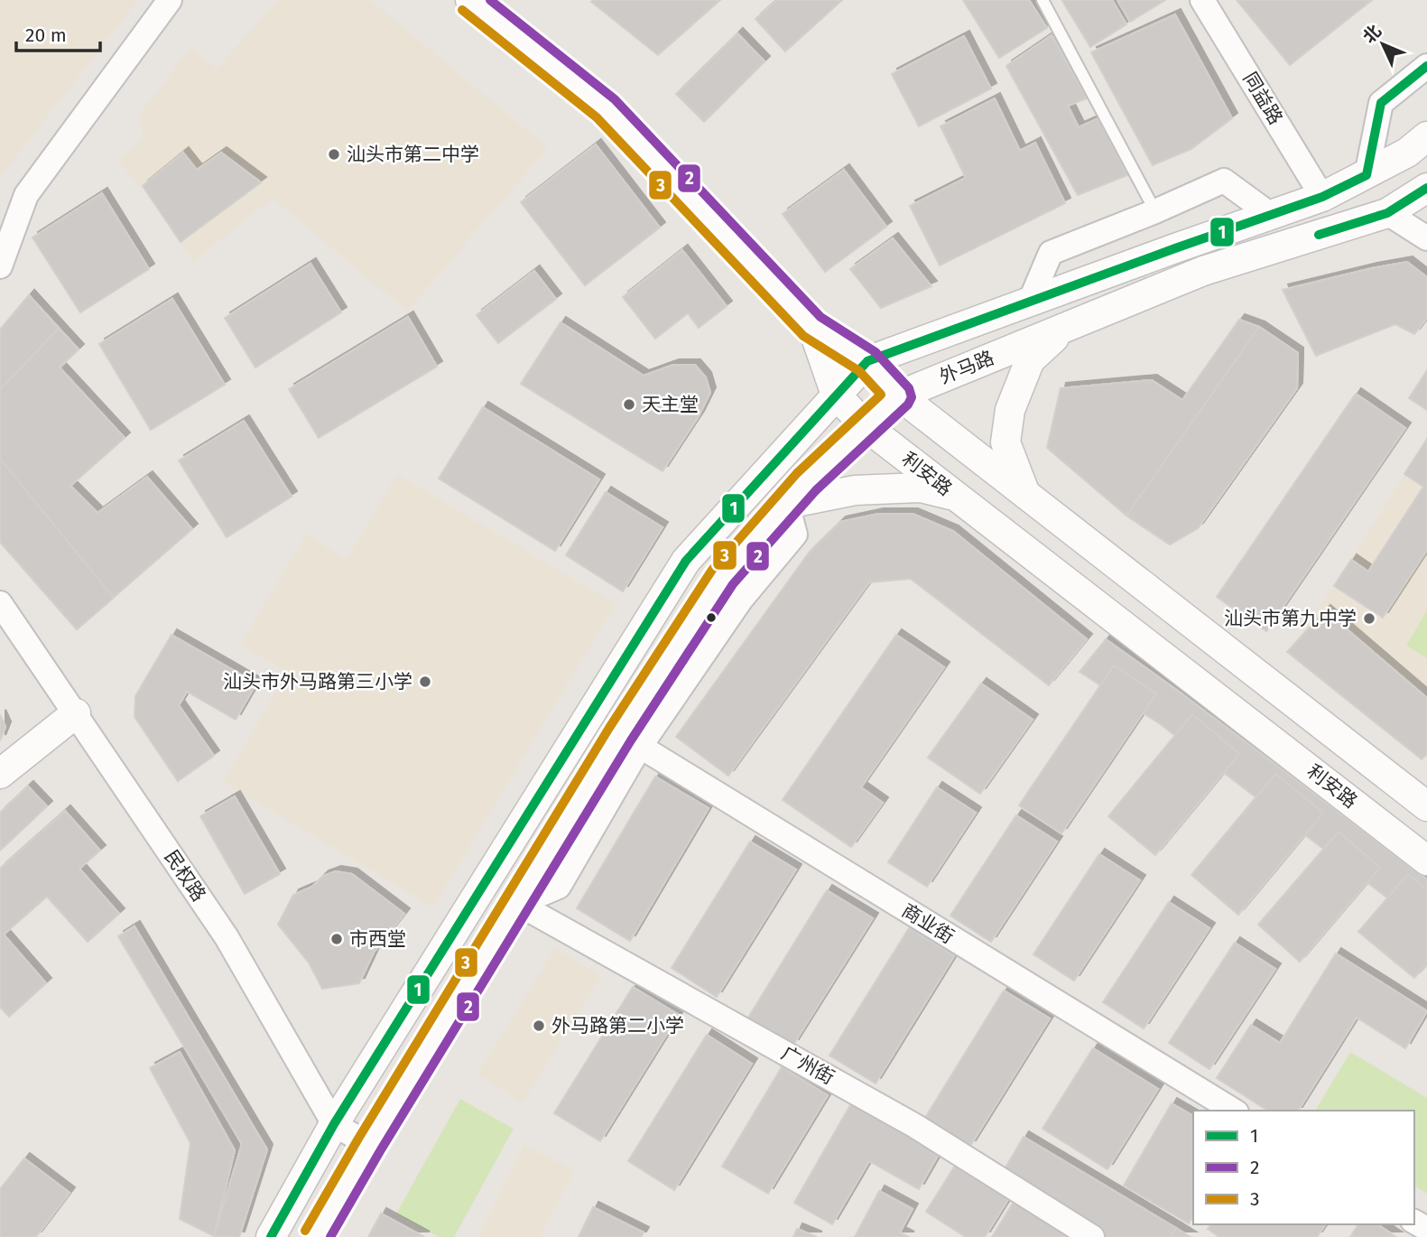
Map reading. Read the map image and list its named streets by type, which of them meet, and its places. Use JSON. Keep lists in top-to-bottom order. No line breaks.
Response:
{"streets":{"street":["同益路","外马路","利安路","民权路","商业街","广州街"]},"crossings":[["同益路","外马路"],["外马路","利安路"],["外马路","民权路"],["外马路","商业街"],["外马路","广州街"]],"places":["汕头市第二中学","天主堂","汕头市第九中学","汕头市外马路第三小学","市西堂","外马路第二小学"],"lines":["transit line 2","transit line 3","transit line 1"],"legend":["1","2","3"],"scale_bar":"20 m","north":"top left"}
